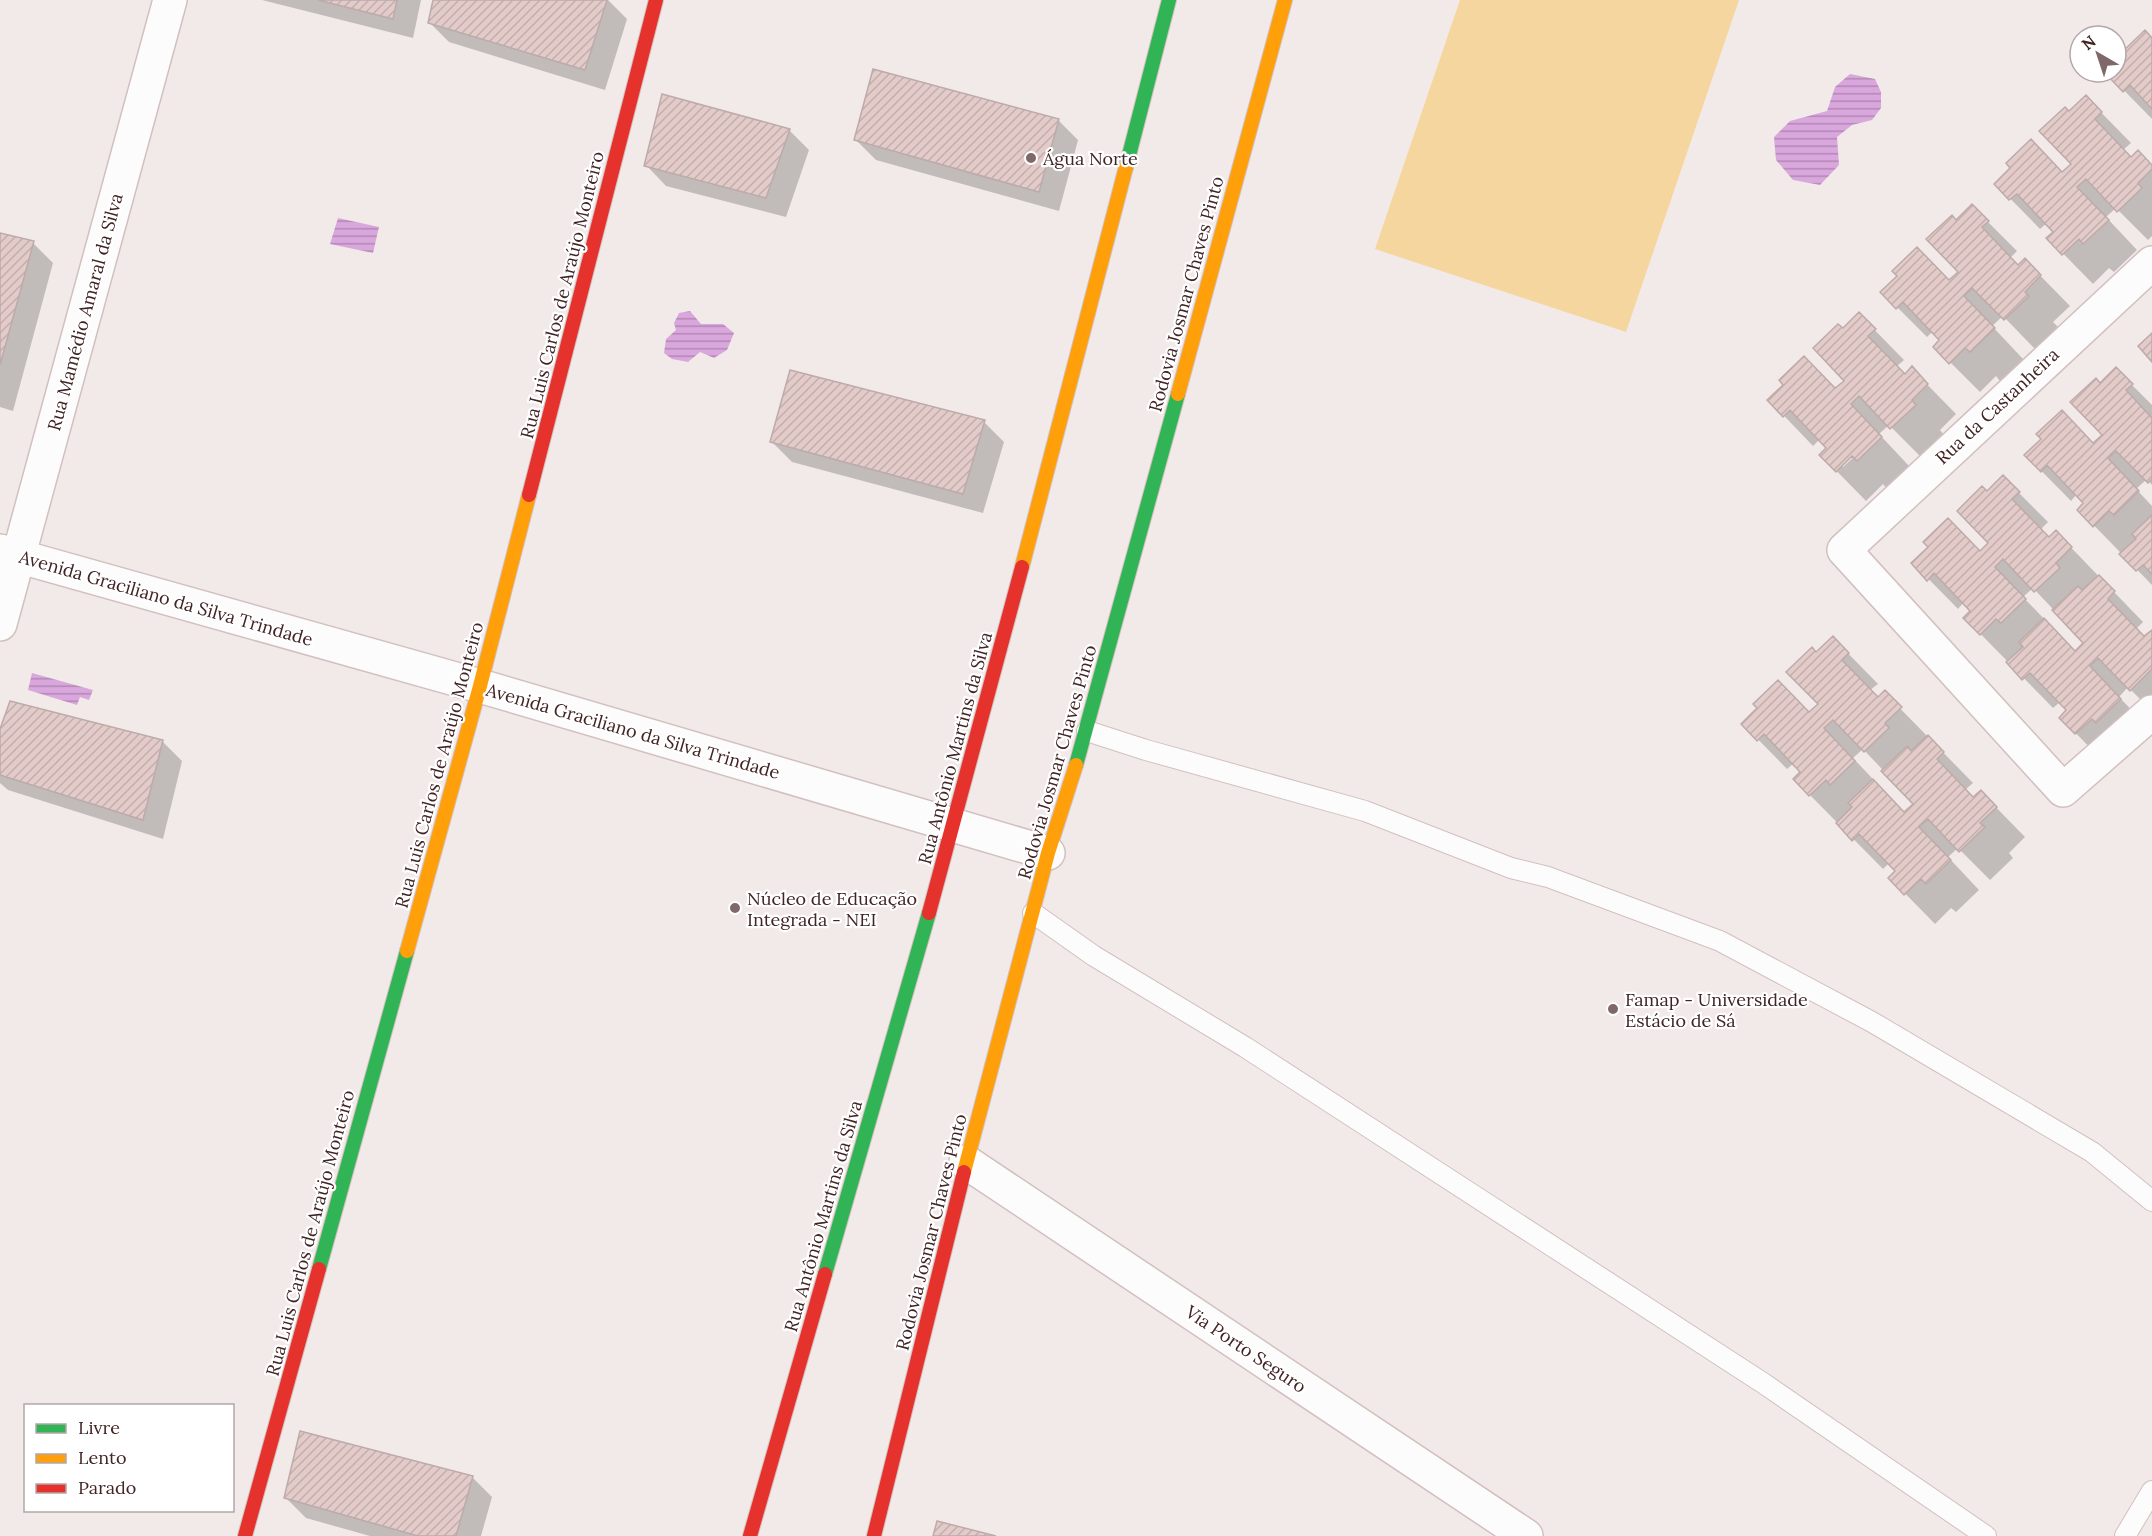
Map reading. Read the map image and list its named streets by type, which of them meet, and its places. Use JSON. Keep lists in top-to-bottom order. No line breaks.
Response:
{"streets":{"street":["Rodovia Josmar Chaves Pinto","Rua Luis Carlos de Araújo Monteiro","Rua Mamédio Amaral da Silva","Rua da Castanheira","Avenida Graciliano da Silva Trindade","Rua Antônio Martins da Silva","Via Porto Seguro"]},"crossings":[["Rodovia Josmar Chaves Pinto","Avenida Graciliano da Silva Trindade"],["Rodovia Josmar Chaves Pinto","Via Porto Seguro"],["Rua Luis Carlos de Araújo Monteiro","Avenida Graciliano da Silva Trindade"],["Rua Mamédio Amaral da Silva","Avenida Graciliano da Silva Trindade"],["Avenida Graciliano da Silva Trindade","Rua Antônio Martins da Silva"]],"places":["Água Norte","Núcleo de Educação Integrada - NEI","Famap - Universidade Estácio de Sá"],"legend":["Livre","Lento","Parado"],"north":"top left"}
